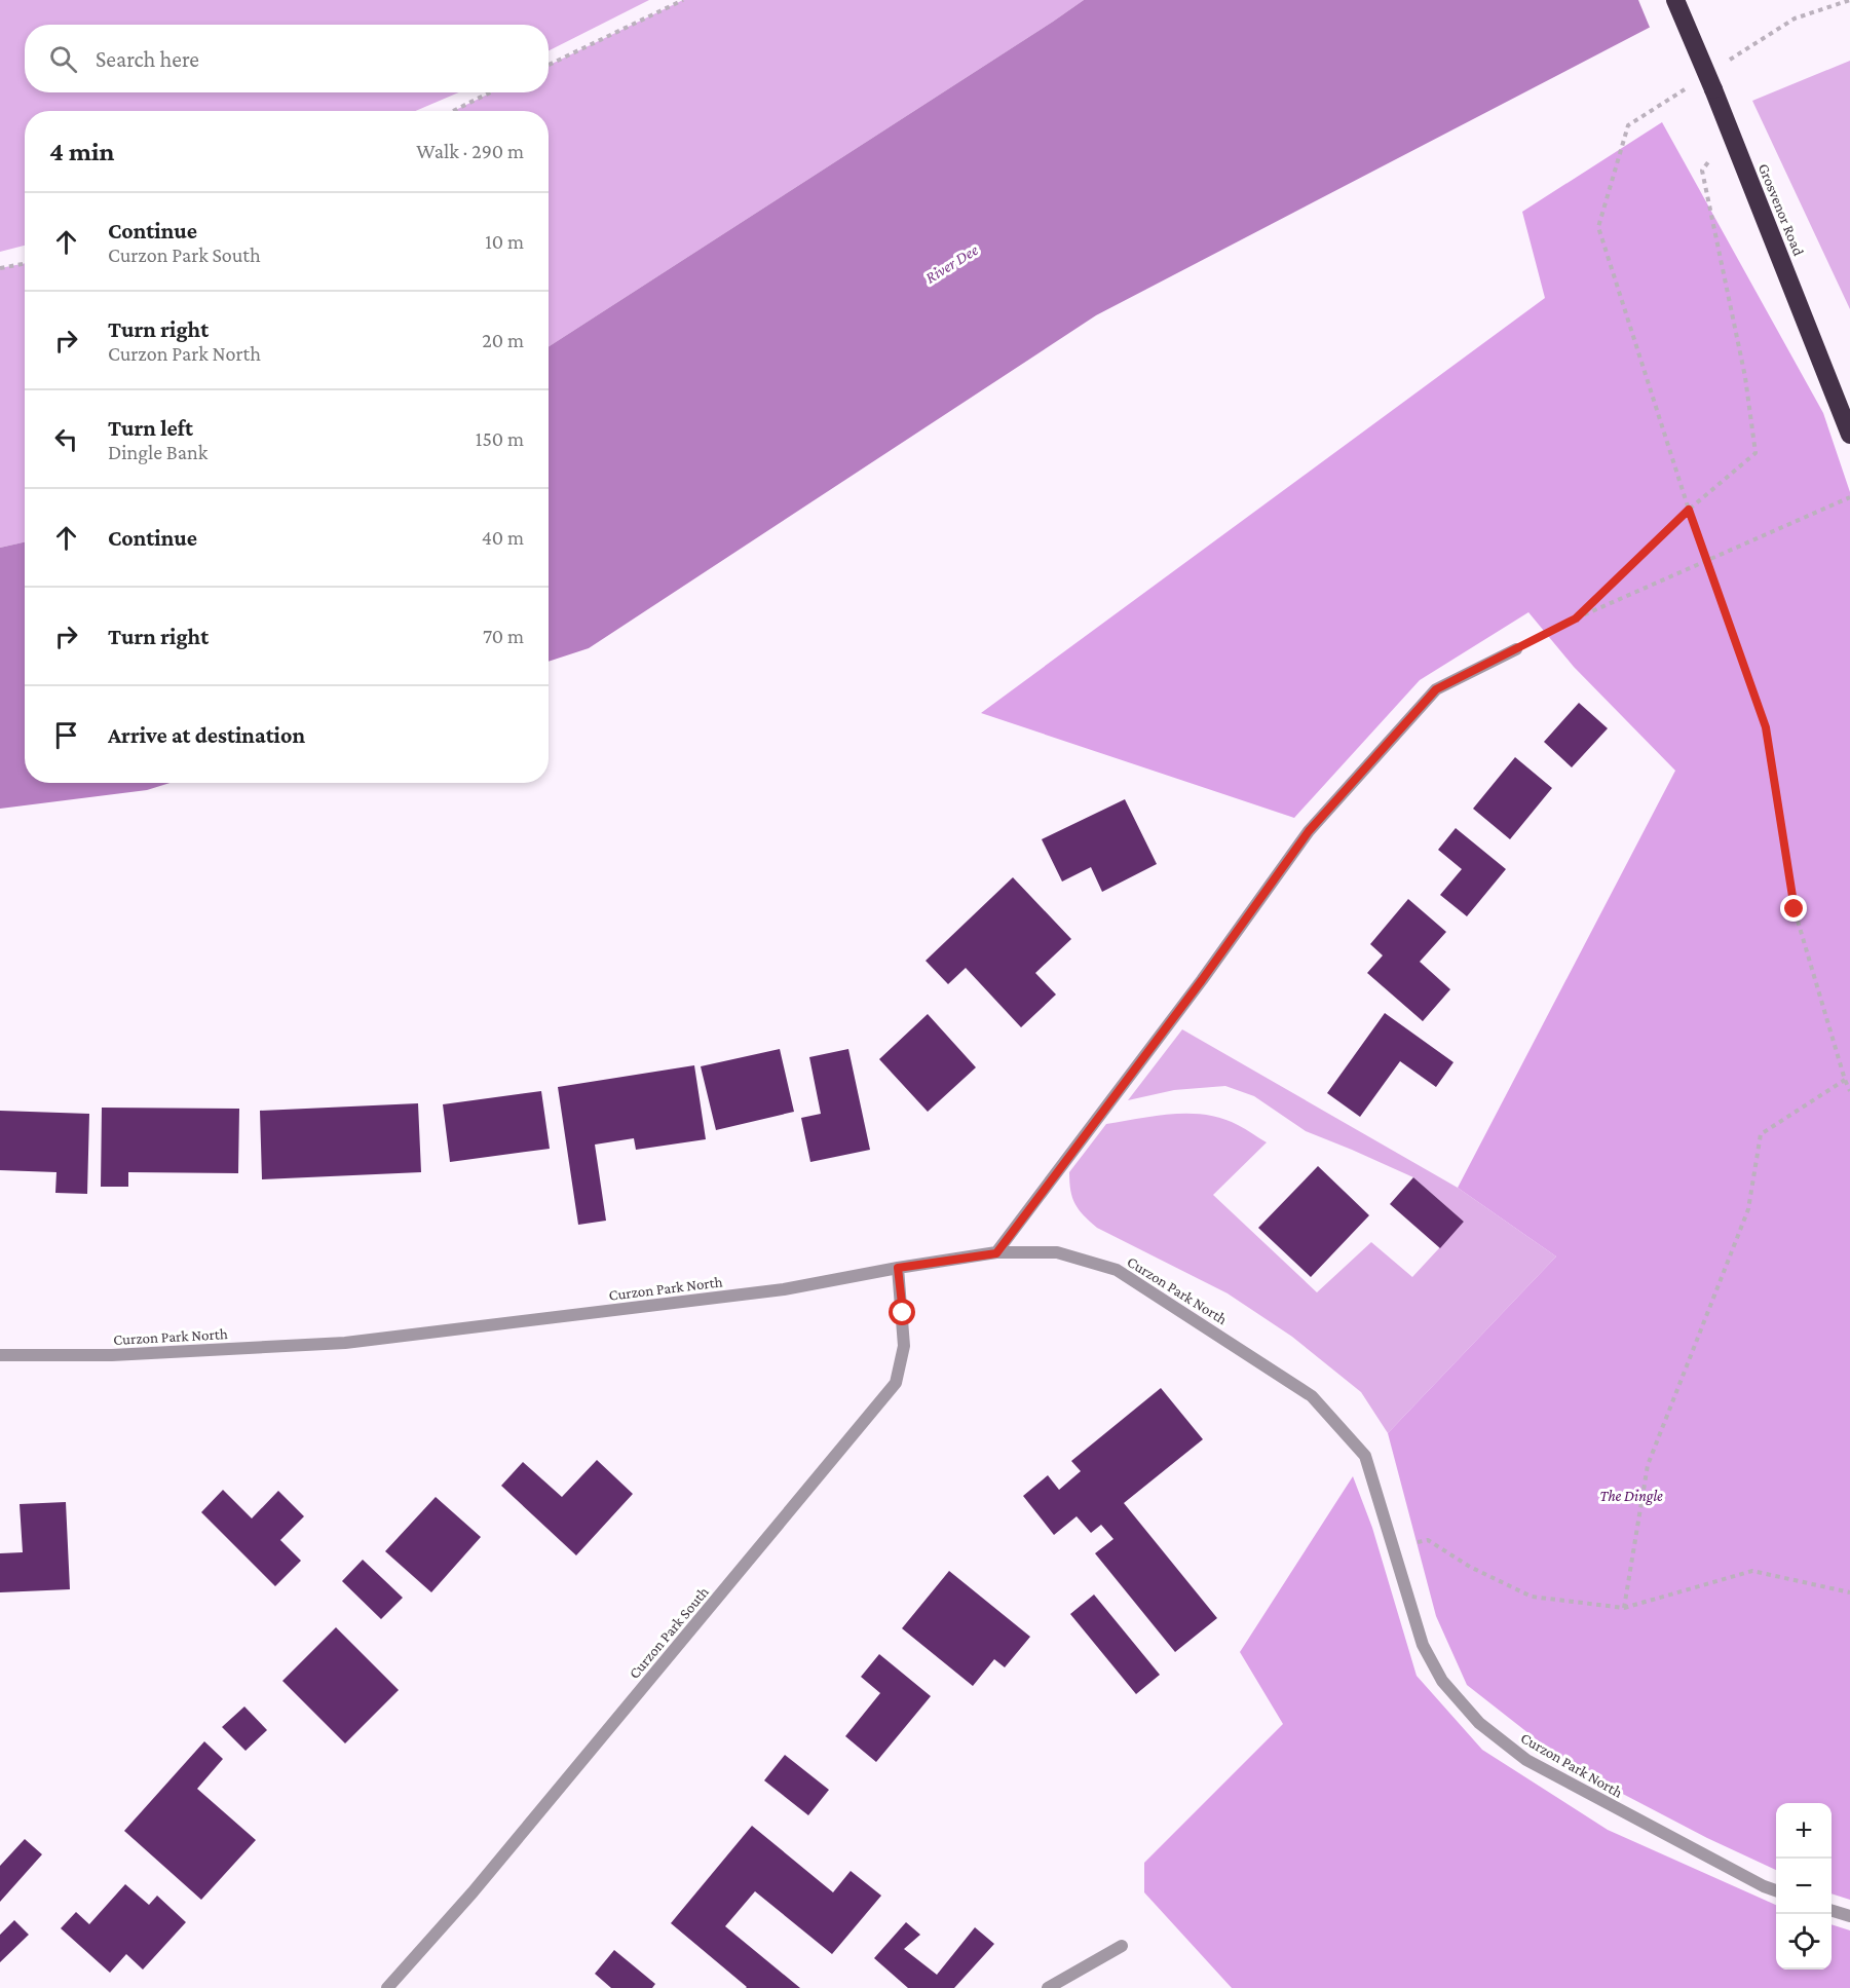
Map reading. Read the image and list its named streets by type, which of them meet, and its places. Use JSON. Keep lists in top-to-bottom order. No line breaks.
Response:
{"streets":{"highway":["Grosvenor Road"],"street":["Curzon Park North","Curzon Park South"]},"crossings":[["Curzon Park North","Curzon Park South"]],"water":["River Dee"],"parks":["The Dingle"],"page":{"search":"Search here","heading":["4 min","Walk · 290 m"],"list":[["Continue","Curzon Park South","10 m"],["Turn right","Curzon Park North","20 m"],["Turn left","Dingle Bank","150 m"],["Continue","40 m"],["Turn right","70 m"],"Arrive at destination"],"map_buttons":["+","−"]}}
